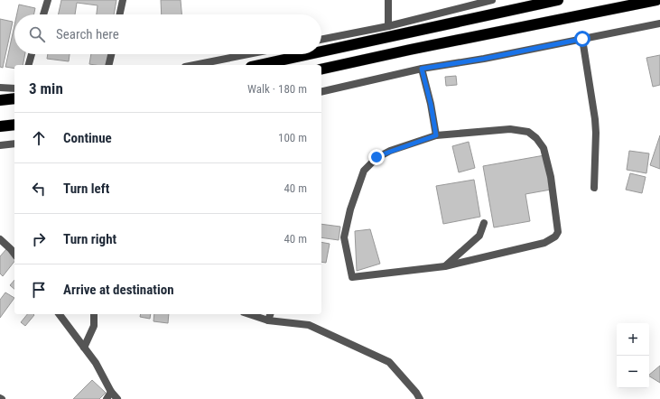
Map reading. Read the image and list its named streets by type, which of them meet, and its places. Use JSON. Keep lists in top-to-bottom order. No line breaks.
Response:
{"page":{"search":"Search here","heading":["3 min","Walk · 180 m"],"list":[["Continue","100 m"],["Turn left","40 m"],["Turn right","40 m"],"Arrive at destination"],"map_buttons":["+","−"]}}
